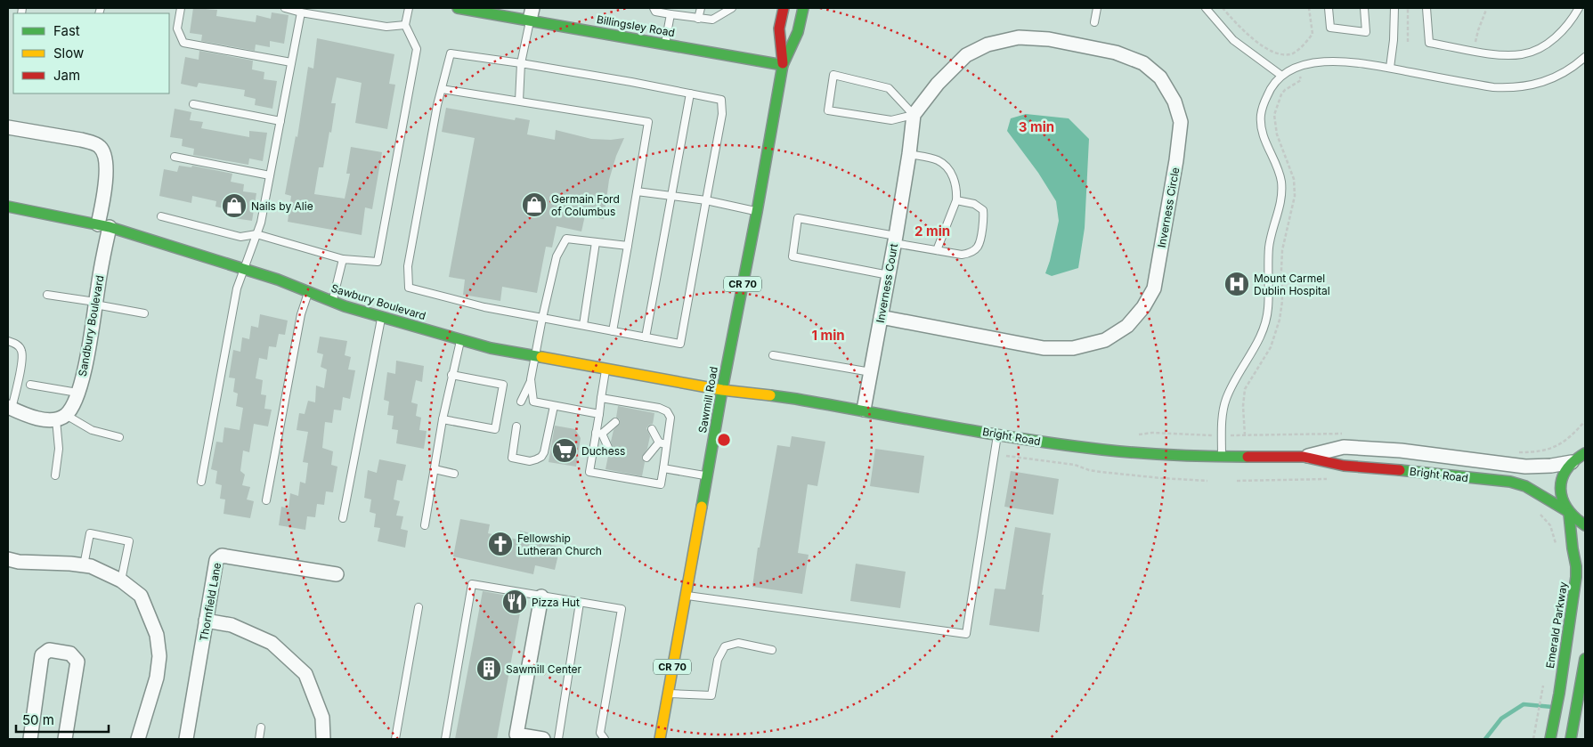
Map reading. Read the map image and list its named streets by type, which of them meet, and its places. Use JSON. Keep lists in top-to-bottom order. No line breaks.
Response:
{"streets":{"street":["Billingsley Road","Inverness Circle","Inverness Court","CR 70","Sawbury Boulevard","Sandbury Boulevard","Sawmill Road","Bright Road","Thornfield Lane","Emerald Parkway"]},"crossings":[["Billingsley Road","Sawmill Road"],["Inverness Circle","Inverness Court"],["Inverness Court","Bright Road"],["Sawbury Boulevard","Sandbury Boulevard"],["Sawbury Boulevard","Sawmill Road"],["Sawbury Boulevard","Bright Road"],["Sawmill Road","Bright Road"],["Bright Road","Emerald Parkway"]],"places":{"shop":["Germain Ford of Columbus","Nails by Alie"],"hospital":["Mount Carmel Dublin Hospital"],"supermarket":["Duchess"],"church":["Fellowship Lutheran Church"],"restaurant":["Pizza Hut"],"building":["Sawmill Center"]},"legend":["Fast","Slow","Jam"],"scale_bar":"50 m","rings":["3 min","2 min","1 min"]}
